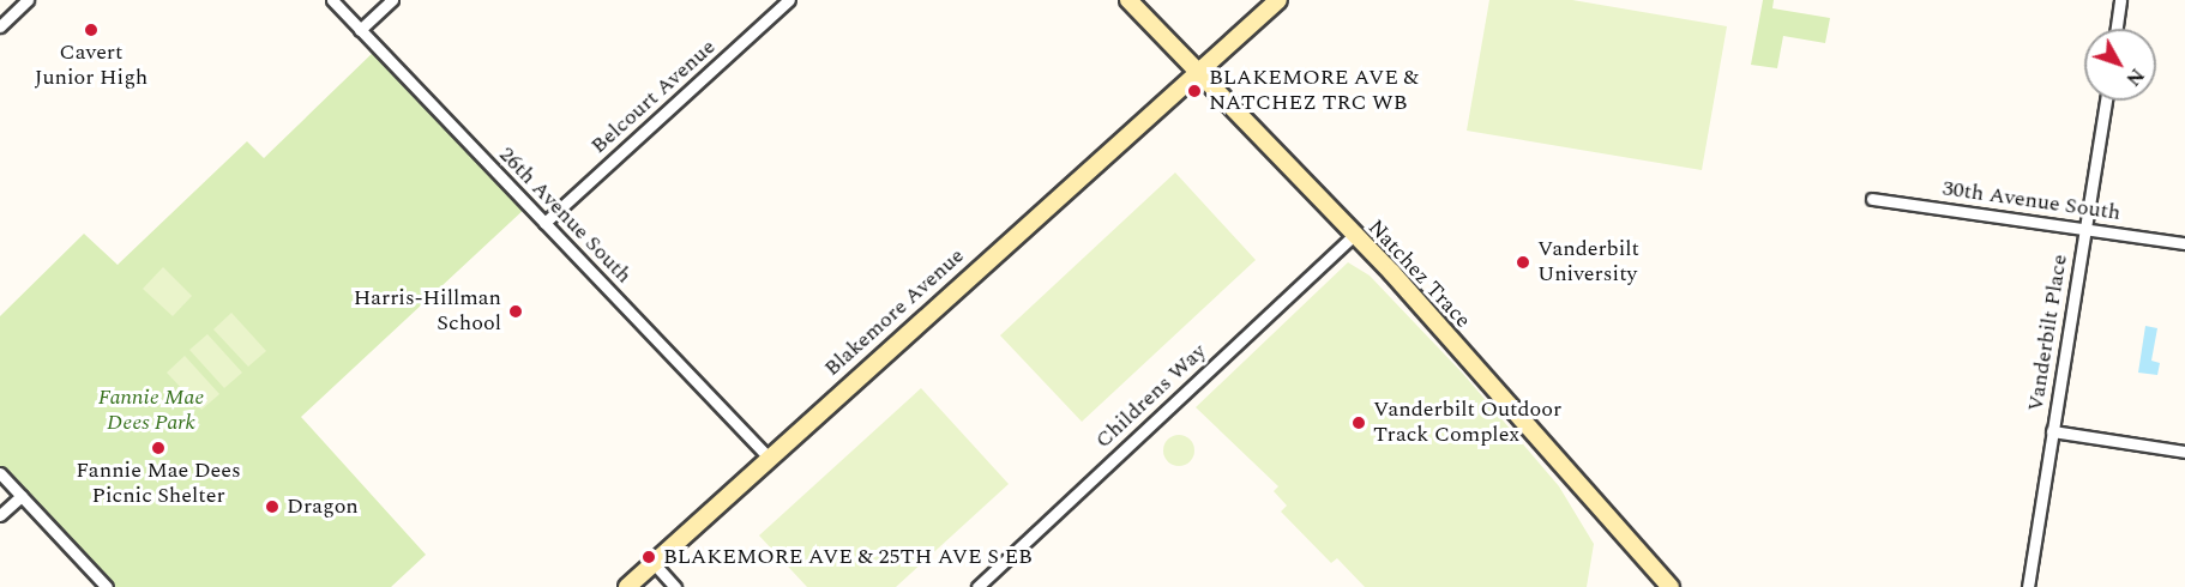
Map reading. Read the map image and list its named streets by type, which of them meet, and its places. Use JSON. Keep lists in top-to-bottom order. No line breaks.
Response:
{"streets":{"main road":["Natchez Trace","Blakemore Avenue"],"street":["Belcourt Avenue","30th Avenue South","26th Avenue South","Vanderbilt Place","Childrens Way"]},"crossings":[["Belcourt Avenue","26th Avenue South"],["30th Avenue South","Vanderbilt Place"],["26th Avenue South","Blakemore Avenue"],["Natchez Trace","Blakemore Avenue"],["Natchez Trace","Childrens Way"]],"parks":["Fannie Mae Dees Park"],"places":["Cavert Junior High","BLAKEMORE AVE & NATCHEZ TRC WB","Vanderbilt University","Harris-Hillman School","Vanderbilt Outdoor Track Complex","Fannie Mae Dees Picnic Shelter","Dragon","BLAKEMORE AVE & 25TH AVE S EB"],"north":"bottom right"}
